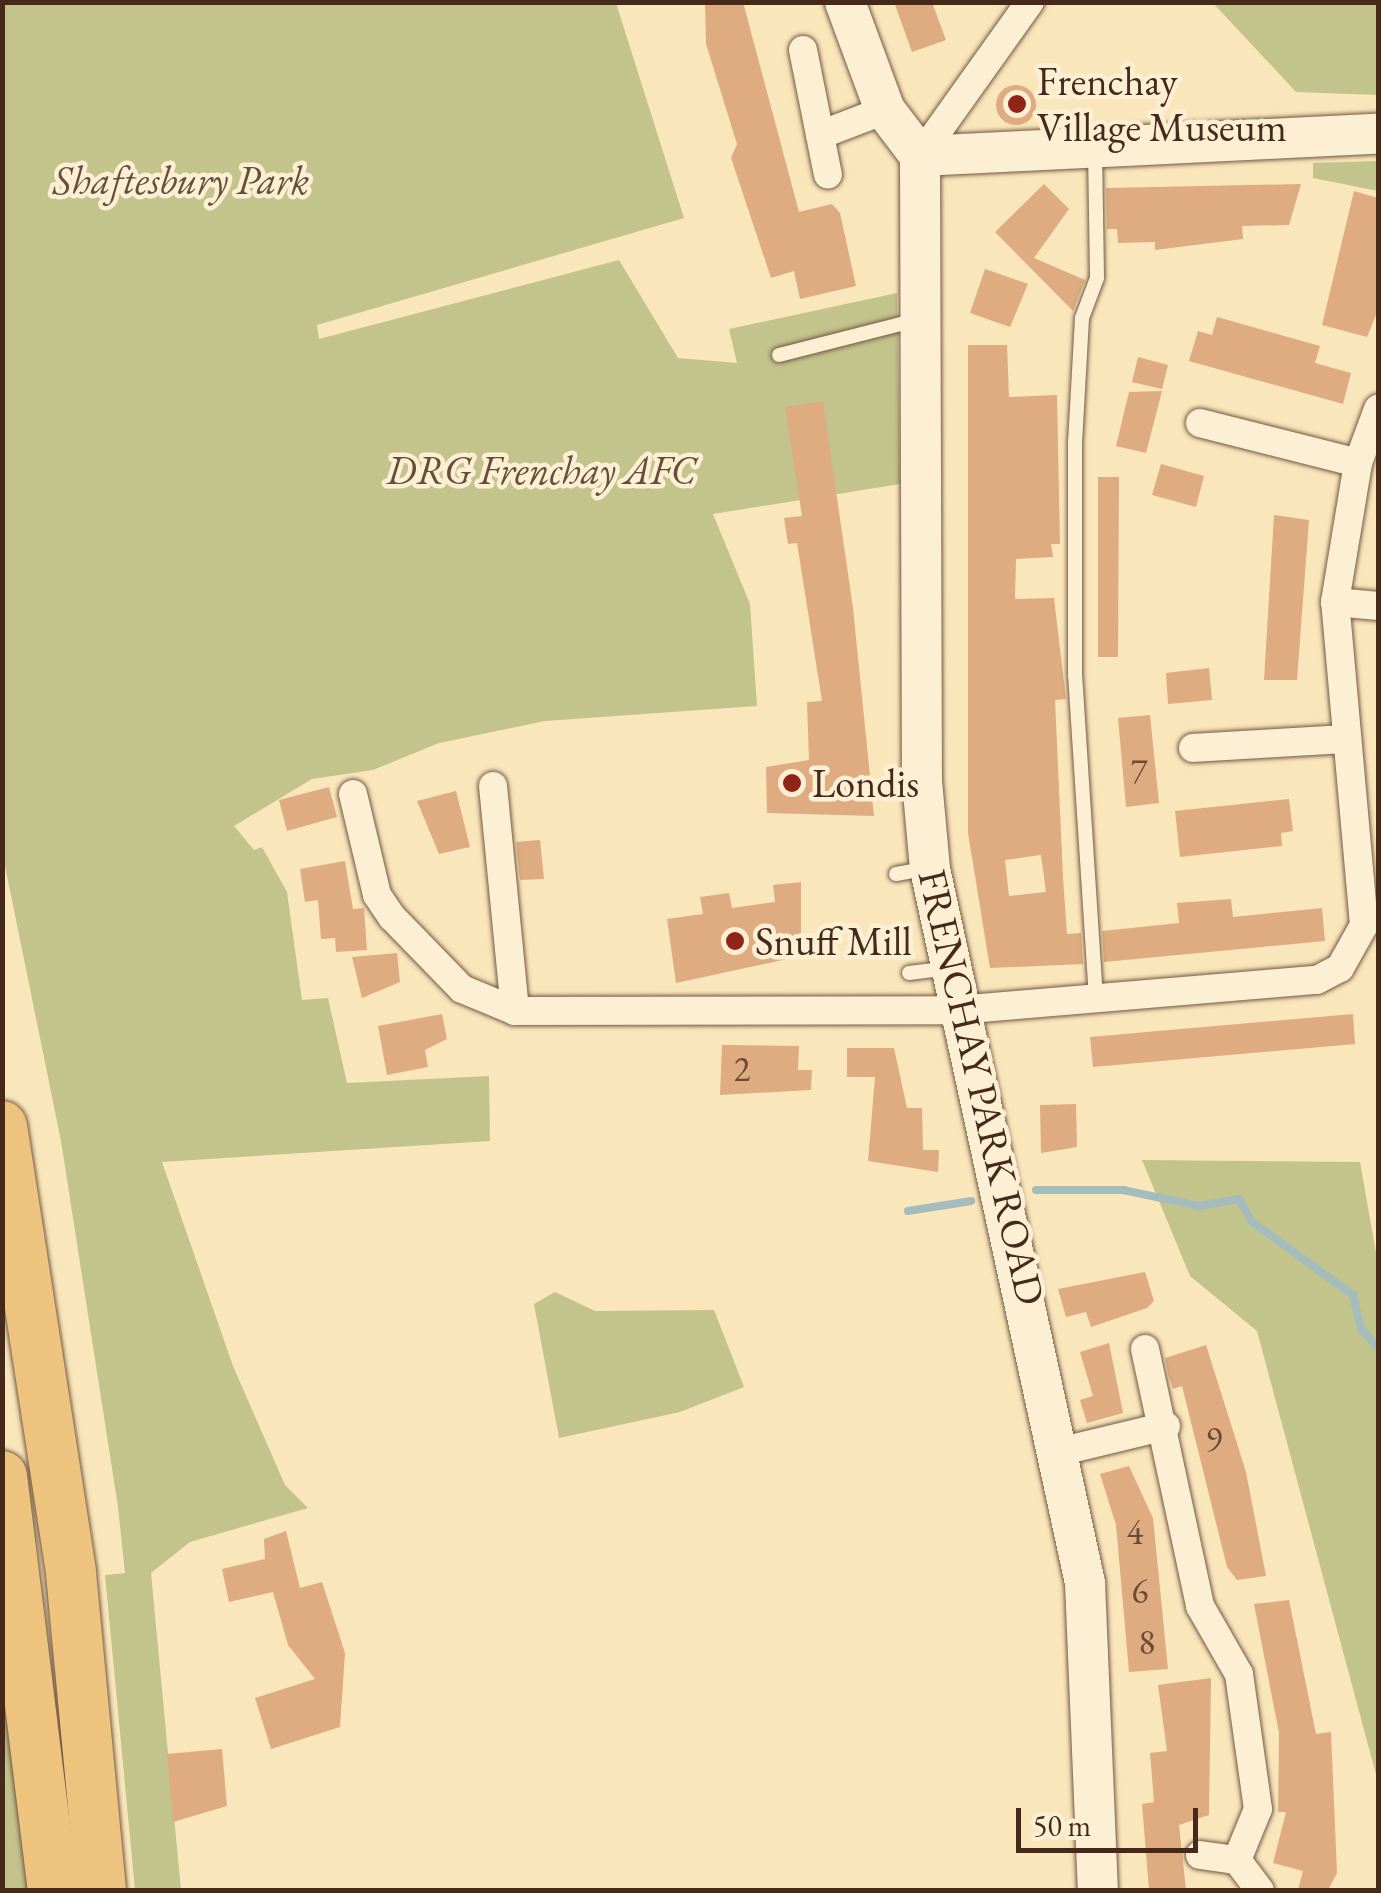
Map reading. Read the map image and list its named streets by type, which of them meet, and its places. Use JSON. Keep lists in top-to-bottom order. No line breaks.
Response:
{"streets":{"main road":["FRENCHAY PARK ROAD"]},"parks":["Shaftesbury Park","DRG Frenchay AFC"],"places":["Frenchay Village Museum","Londis","Snuff Mill"],"house_numbers":["7","2","9","4","6","8"],"scale_bar":"50 m"}
